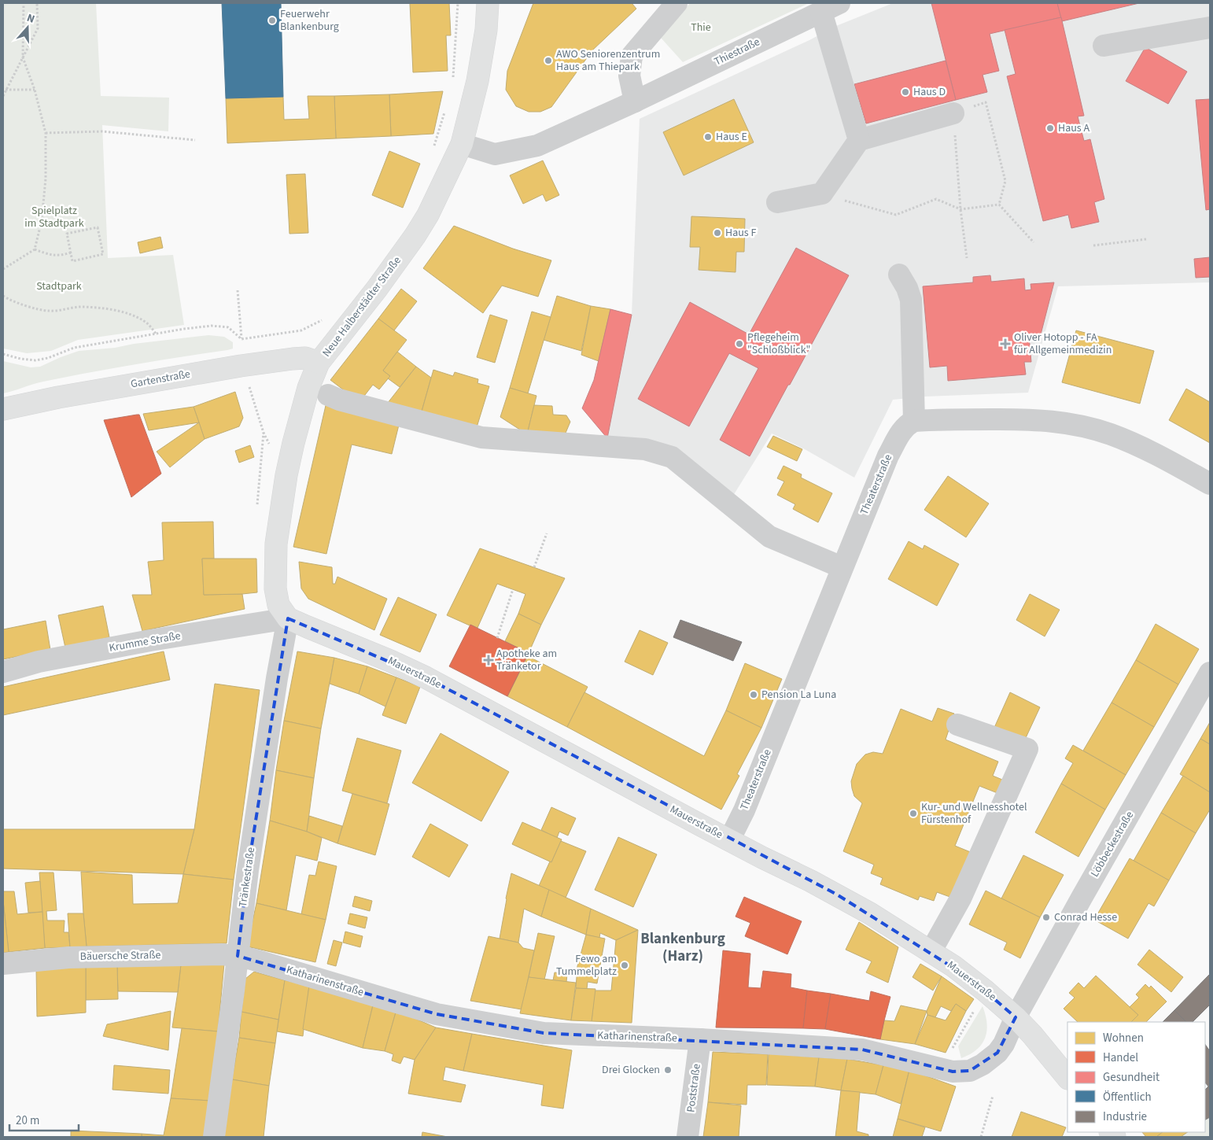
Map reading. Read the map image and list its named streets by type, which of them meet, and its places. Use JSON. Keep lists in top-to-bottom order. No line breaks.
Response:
{"streets":{"main road":["Neue Halberstädter Straße","Gartenstraße","Mauerstraße"],"street":["Thiestraße","Theaterstraße","Krumme Straße","Löbbeckestraße","Tränkestraße","Bäuersche Straße","Katharinenstraße","Poststraße"]},"crossings":[["Thiestraße","Neue Halberstädter Straße"],["Neue Halberstädter Straße","Gartenstraße"],["Neue Halberstädter Straße","Krumme Straße"],["Neue Halberstädter Straße","Mauerstraße"],["Neue Halberstädter Straße","Tränkestraße"],["Theaterstraße","Mauerstraße"],["Krumme Straße","Mauerstraße"],["Krumme Straße","Tränkestraße"],["Mauerstraße","Löbbeckestraße"],["Mauerstraße","Tränkestraße"],["Mauerstraße","Katharinenstraße"],["Löbbeckestraße","Katharinenstraße"],["Tränkestraße","Bäuersche Straße"],["Tränkestraße","Katharinenstraße"],["Bäuersche Straße","Katharinenstraße"],["Katharinenstraße","Poststraße"]],"districts":["Blankenburg (Harz)"],"parks":["Thie","Spielplatz im Stadtpark","Stadtpark"],"places":{"other":["Feuerwehr Blankenburg","AWO Seniorenzentrum Haus am Thiepark","Haus D","Haus A","Haus E","Haus F","Pflegeheim \"Schloßblick\"","Pension La Luna","Kur- und Wellnesshotel Fürstenhof","Conrad Hesse","Fewo am Tummelplatz","Drei Glocken"],"health":["Oliver Hotopp - FA für Allgemeinmedizin","Apotheke am Tränketor"]},"legend":["Wohnen","Handel","Gesundheit","Öffentlich","Industrie"],"scale_bar":"20 m","north":"top"}
